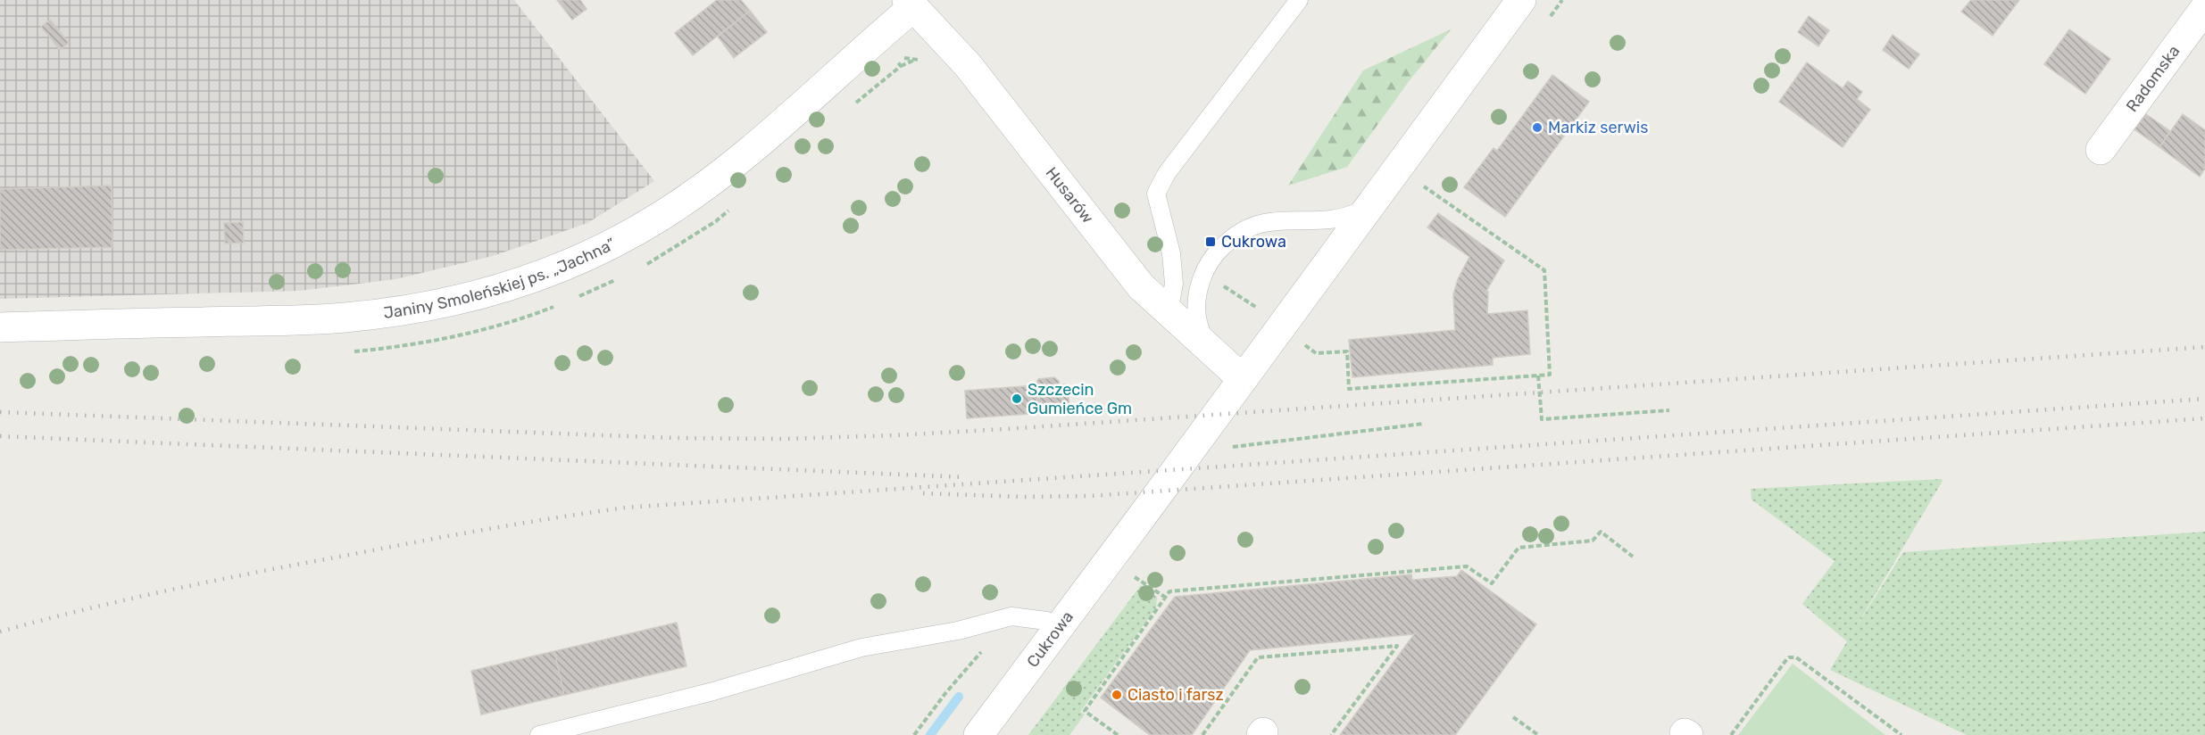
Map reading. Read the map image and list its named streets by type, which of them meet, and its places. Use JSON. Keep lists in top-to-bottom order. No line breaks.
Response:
{"streets":{"street":["Radomska","Husarów","Janiny Smoleńskiej ps. „Jachna”","Cukrowa"]},"crossings":[["Husarów","Janiny Smoleńskiej ps. „Jachna”"],["Husarów","Cukrowa"]],"places":{"other":["Markiz serwis","Szczecin Gumieńce Gm","Ciasto i farsz"],"transit":["Cukrowa"]}}
